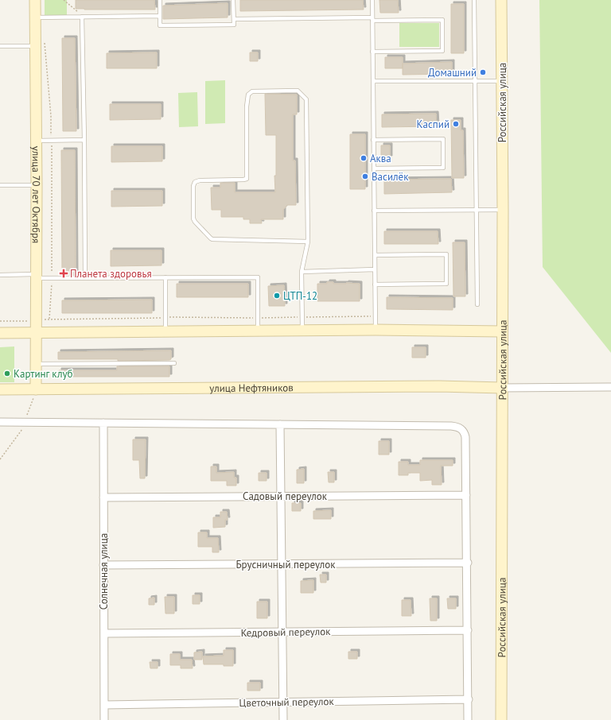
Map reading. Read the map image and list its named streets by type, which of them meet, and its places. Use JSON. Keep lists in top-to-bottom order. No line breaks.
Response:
{"streets":{"main road":["Российская улица","улица 70 лет Октября","улица Нефтяников"],"street":["Садовый переулок","Брусничный переулок","Солнечная улица","Кедровый переулок","Цветочный переулок"]},"crossings":[["Российская улица","улица Нефтяников"],["улица 70 лет Октября","улица Нефтяников"],["Садовый переулок","Солнечная улица"],["Брусничный переулок","Солнечная улица"],["Солнечная улица","Кедровый переулок"],["Солнечная улица","Цветочный переулок"]],"places":{"other":["Домашний","Каспий","Аква","Василёк","ЦТП-12","Картинг клуб"],"health":["Планета здоровья"]}}
